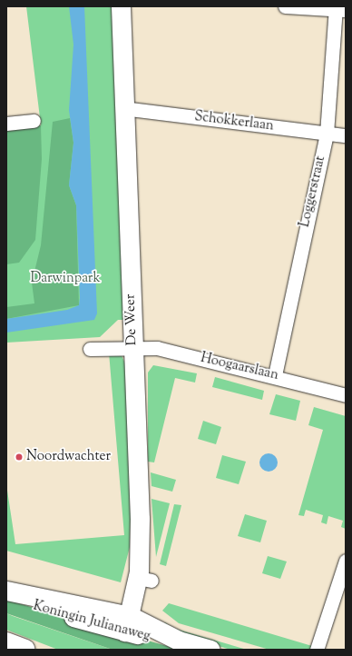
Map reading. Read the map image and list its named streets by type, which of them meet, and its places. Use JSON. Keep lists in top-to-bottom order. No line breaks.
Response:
{"streets":{"street":["Schokkerlaan","Loggerstraat","De Weer","Hoogaarslaan","Koningin Julianaweg"]},"crossings":[["Schokkerlaan","Loggerstraat"],["Schokkerlaan","De Weer"],["Loggerstraat","Hoogaarslaan"],["De Weer","Hoogaarslaan"],["De Weer","Koningin Julianaweg"]],"parks":["Darwinpark"],"places":["Noordwachter"]}
